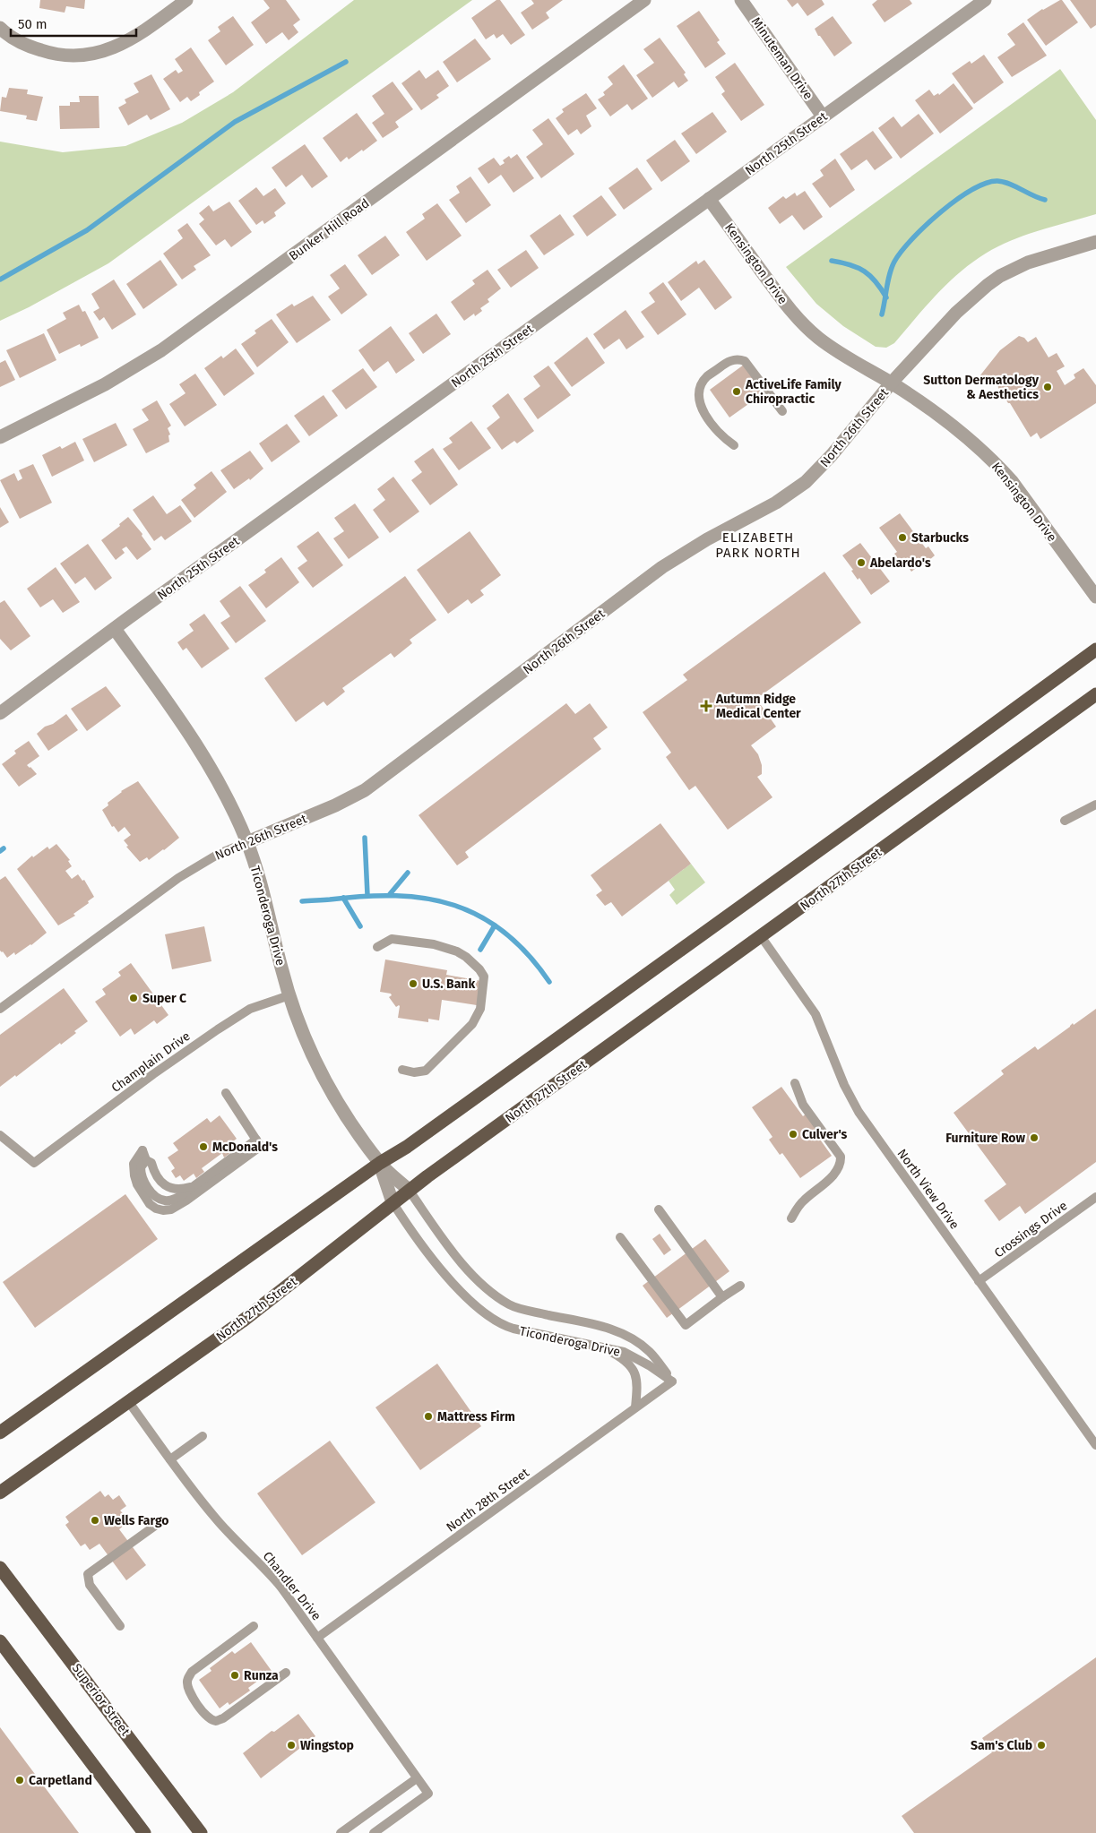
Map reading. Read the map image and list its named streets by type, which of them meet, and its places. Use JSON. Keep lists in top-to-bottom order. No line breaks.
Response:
{"streets":{"main road":["North 27th Street","Superior Street"],"street":["Minuteman Drive","North 25th Street","Bunker Hill Road","Kensington Drive","North 26th Street","Ticonderoga Drive"],"lane":["Champlain Drive","North View Drive","Crossings Drive","North 28th Street","Chandler Drive"]},"crossings":[["Minuteman Drive","North 25th Street"],["North 25th Street","Kensington Drive"],["North 25th Street","Ticonderoga Drive"],["Kensington Drive","North 26th Street"],["North 26th Street","Ticonderoga Drive"],["North 27th Street","Ticonderoga Drive"],["North 27th Street","North View Drive"],["North 27th Street","Chandler Drive"],["Ticonderoga Drive","Champlain Drive"],["Ticonderoga Drive","North 28th Street"],["North View Drive","Crossings Drive"],["North 28th Street","Chandler Drive"]],"districts":["ELIZABETH PARK NORTH"],"places":{"other":["Sutton Dermatology & Aesthetics","ActiveLife Family Chiropractic","Starbucks","Abelardo's","U.S. Bank","Super C","Culver's","Furniture Row","McDonald's","Mattress Firm","Wells Fargo","Runza","Wingstop","Sam's Club","Carpetland"],"health":["Autumn Ridge Medical Center"]},"scale_bar":"50 m"}
